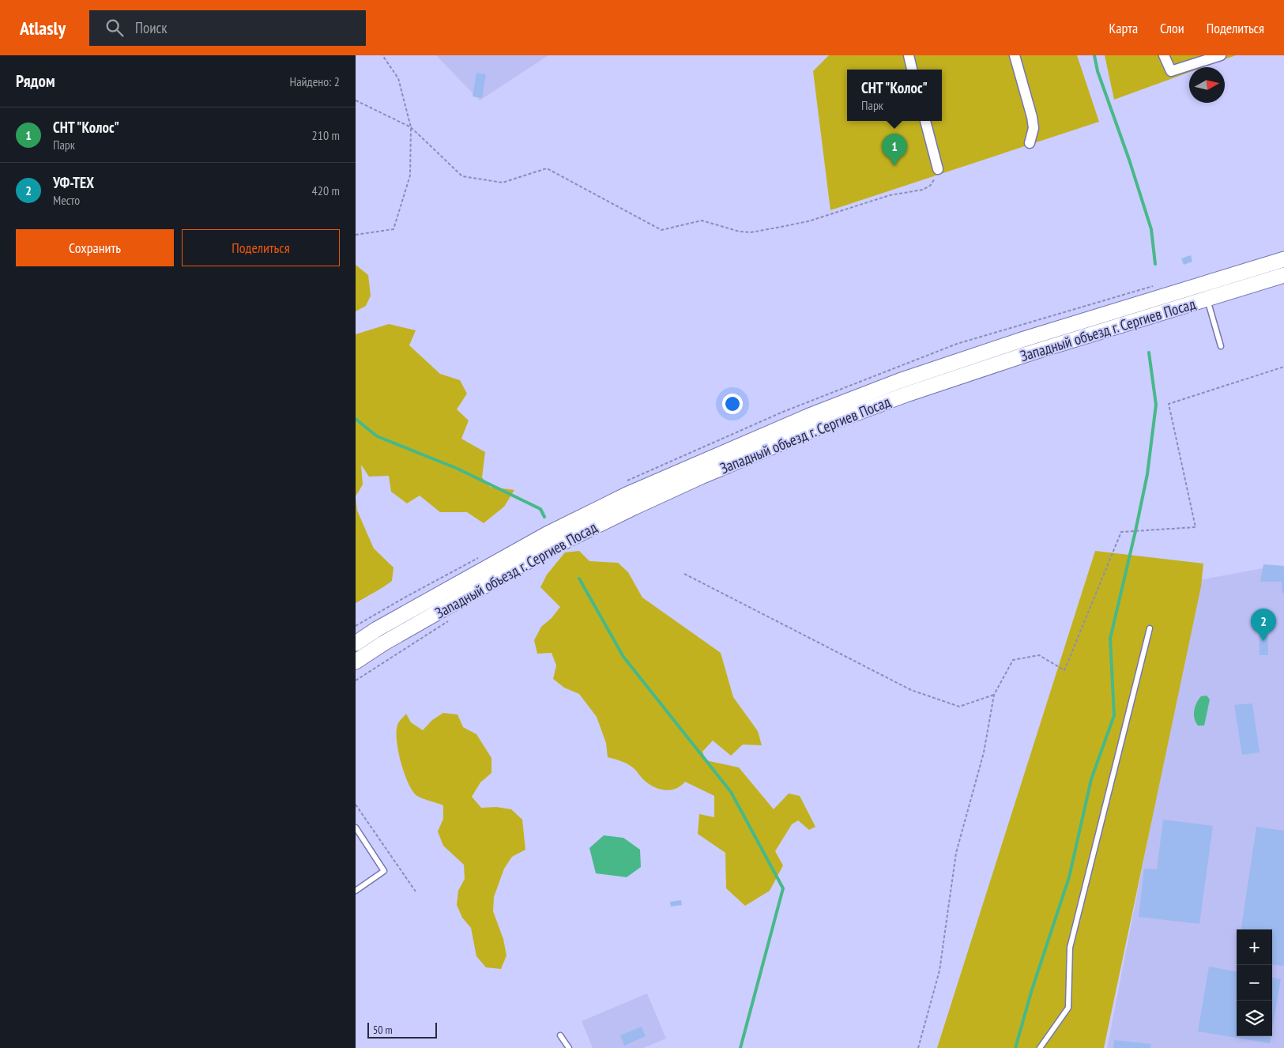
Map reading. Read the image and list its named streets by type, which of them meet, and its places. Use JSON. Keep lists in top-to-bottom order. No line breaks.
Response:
{"streets":{"main road":["Западный объезд г. Сергиев Посад"]},"scale_bar":"50 m","north":"right","page":{"header":"Atlasly","search":"Поиск","nav":["Карта","Слои","Поделиться"],"heading":["Рядом","Найдено: 2"],"popup":["СНТ \"Колос\"","Парк"],"list":[{"mark":"1","name":"СНТ \"Колос\"","note":"Парк","value":"210 m"},{"mark":"2","name":"УФ-ТЕХ","note":"Место","value":"420 m"}],"pins":["1","2"],"buttons":["Сохранить","Поделиться"],"map_buttons":["+","−"],"scale":"50 m"}}
